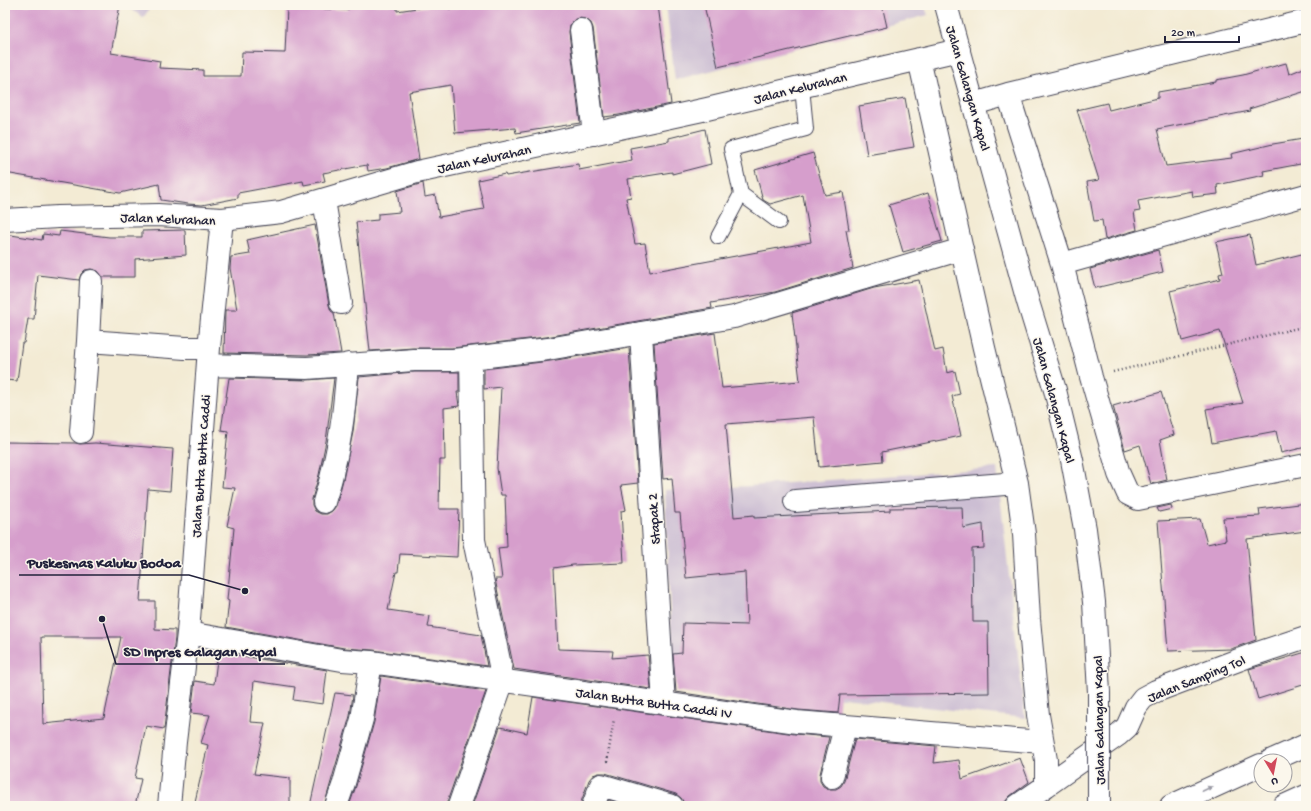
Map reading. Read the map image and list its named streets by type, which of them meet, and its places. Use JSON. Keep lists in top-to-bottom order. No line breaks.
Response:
{"streets":{"main road":["Jalan Kelurahan","Jalan Galangan Kapal","Jalan Butta Butta Caddi","Stapak 2","Jalan Samping Tol","Jalan Butta Butta Caddi IV"]},"crossings":[["Jalan Kelurahan","Jalan Galangan Kapal"],["Jalan Kelurahan","Jalan Butta Butta Caddi"],["Jalan Butta Butta Caddi","Jalan Butta Butta Caddi IV"],["Stapak 2","Jalan Butta Butta Caddi IV"]],"places":["Puskesmas Kaluku Bodoa","SD Inpres Galagan Kapal"],"scale_bar":"20 m","north":"bottom"}
